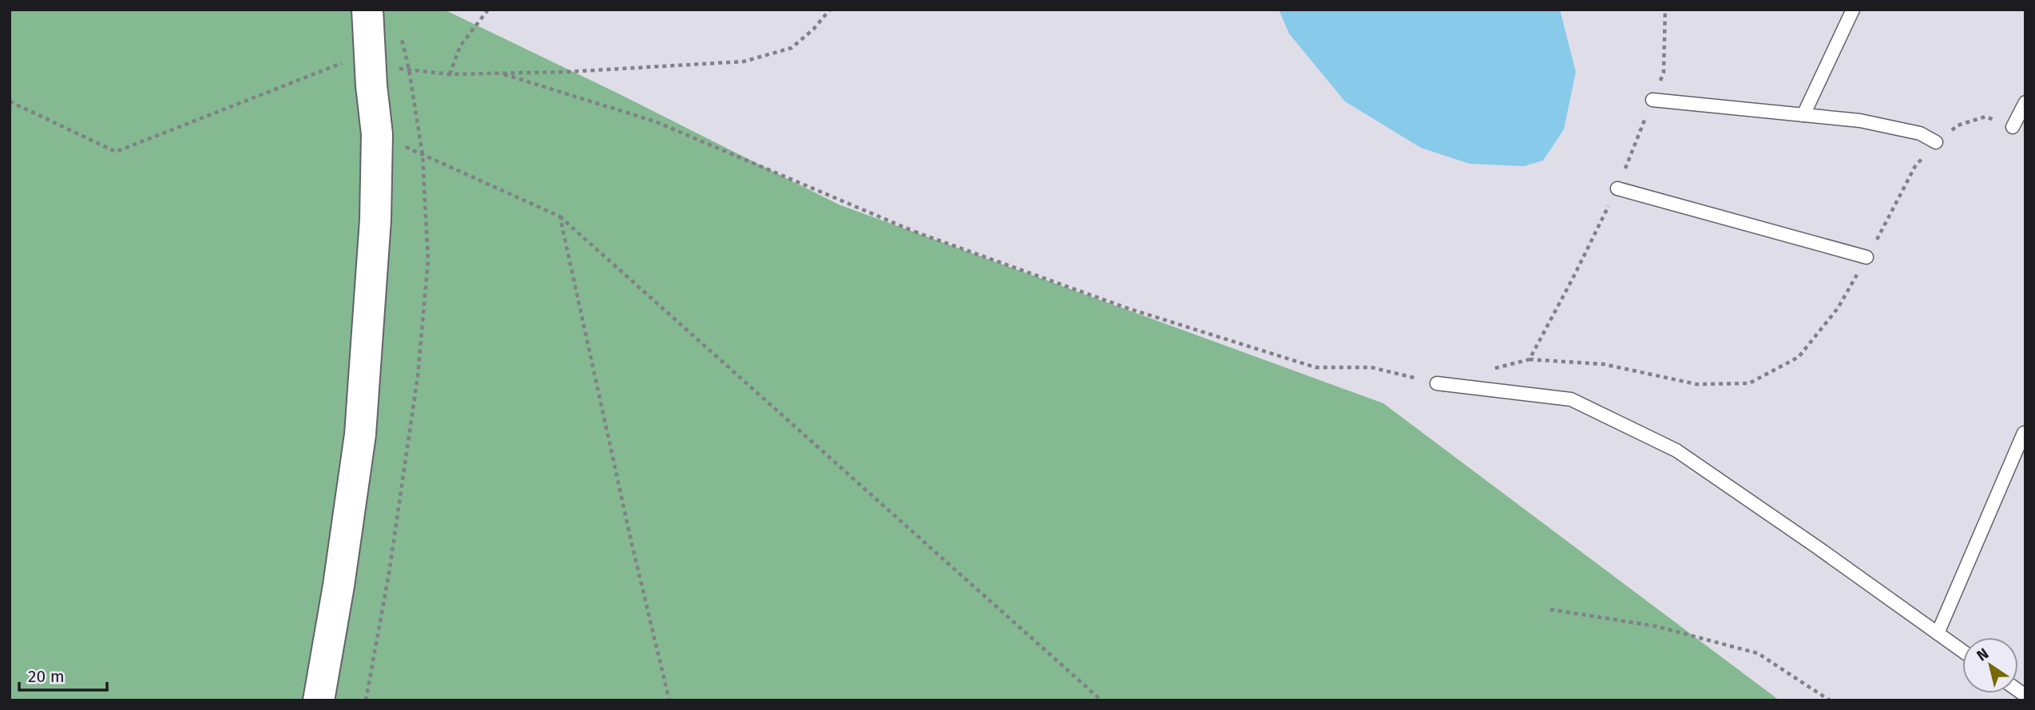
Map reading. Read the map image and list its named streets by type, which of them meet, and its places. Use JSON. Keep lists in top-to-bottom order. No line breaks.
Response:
{"scale_bar":"20 m","north":"top left"}
